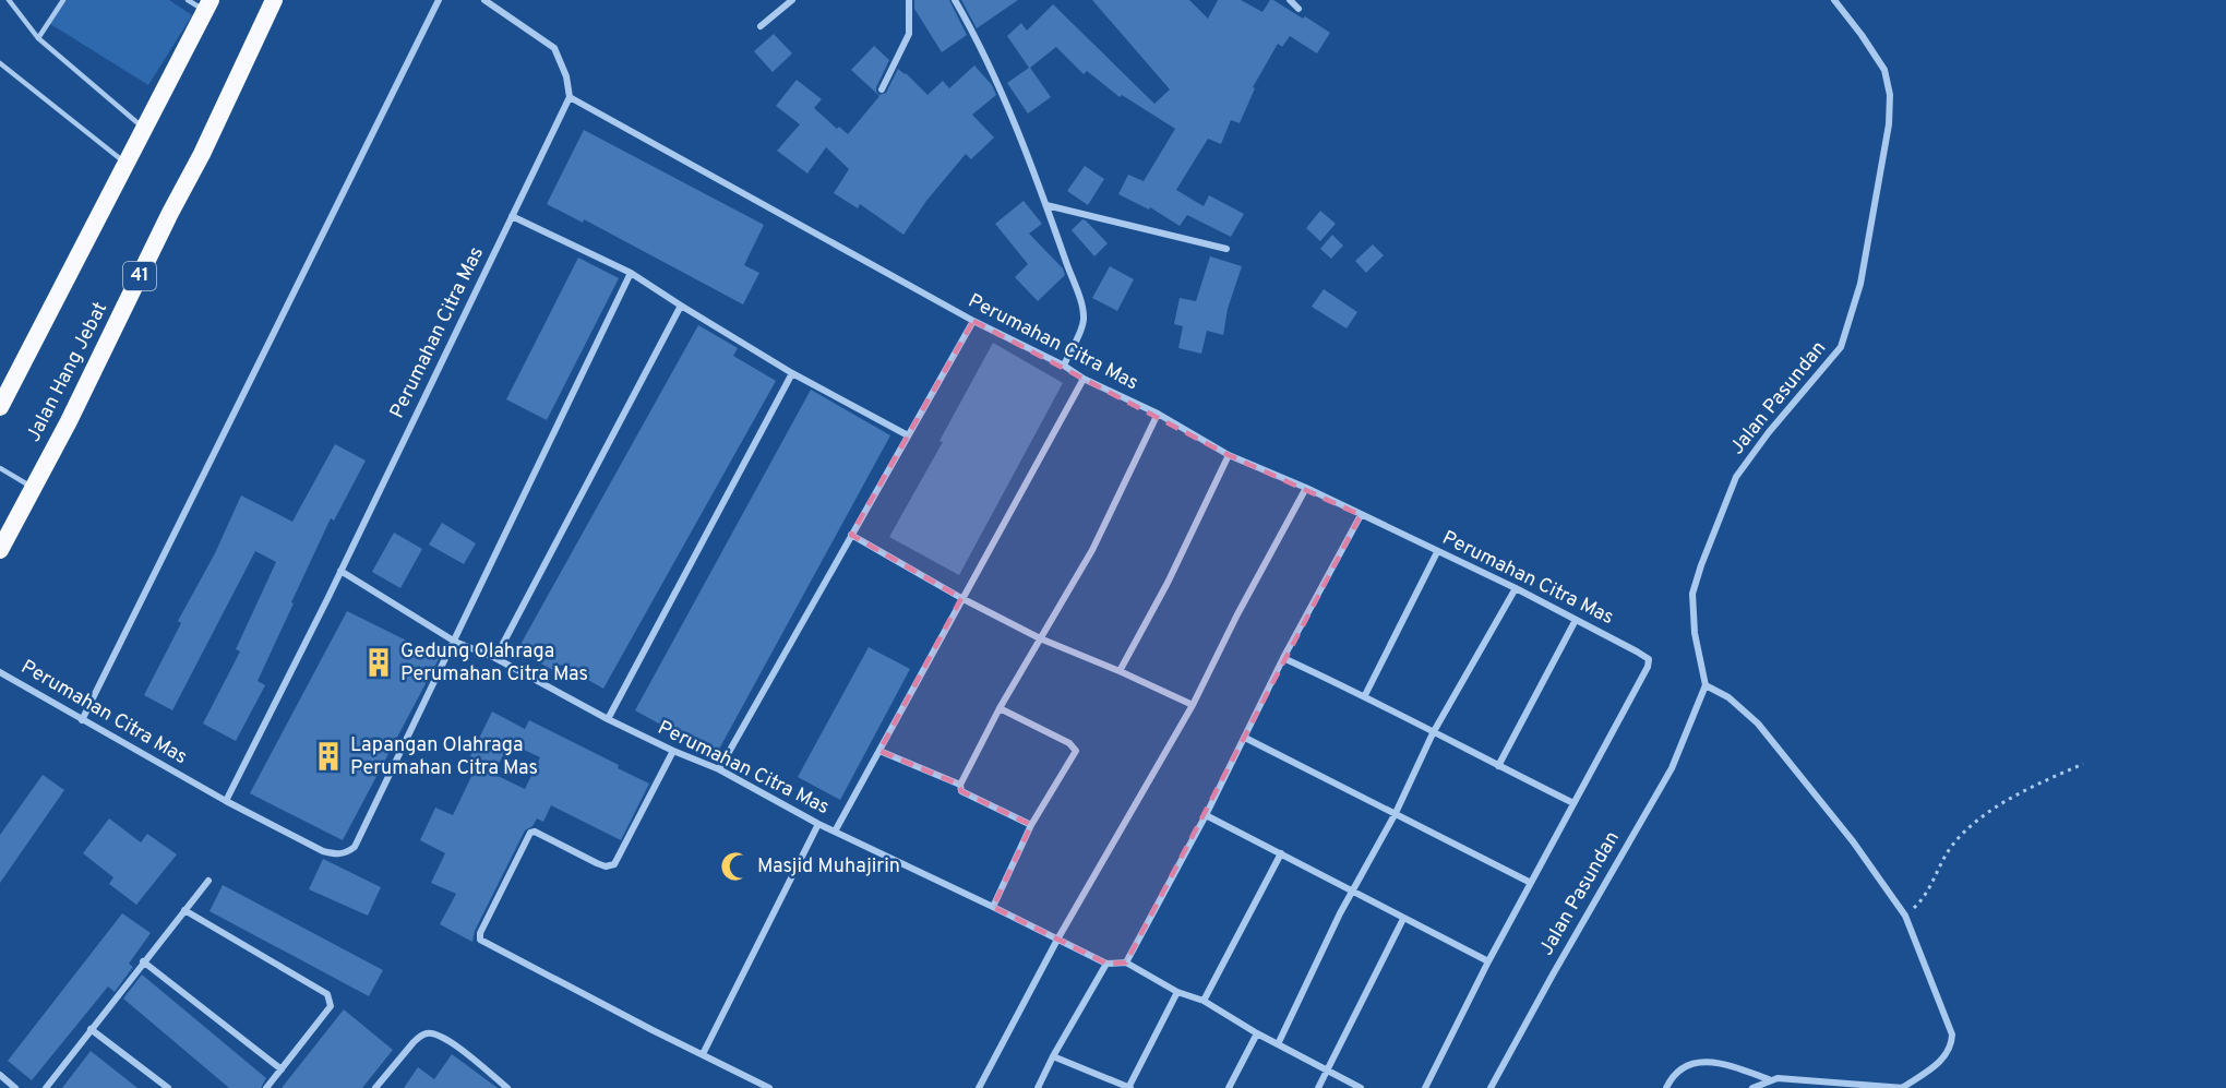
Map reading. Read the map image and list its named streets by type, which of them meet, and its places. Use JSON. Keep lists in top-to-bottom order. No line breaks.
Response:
{"streets":{"highway":["41","Jalan Hang Jebat"],"street":["Perumahan Citra Mas","Jalan Pasundan"]},"places":{"building":["Gedung Olahraga Perumahan Citra Mas","Lapangan Olahraga Perumahan Citra Mas"],"mosque":["Masjid Muhajirin"]}}
